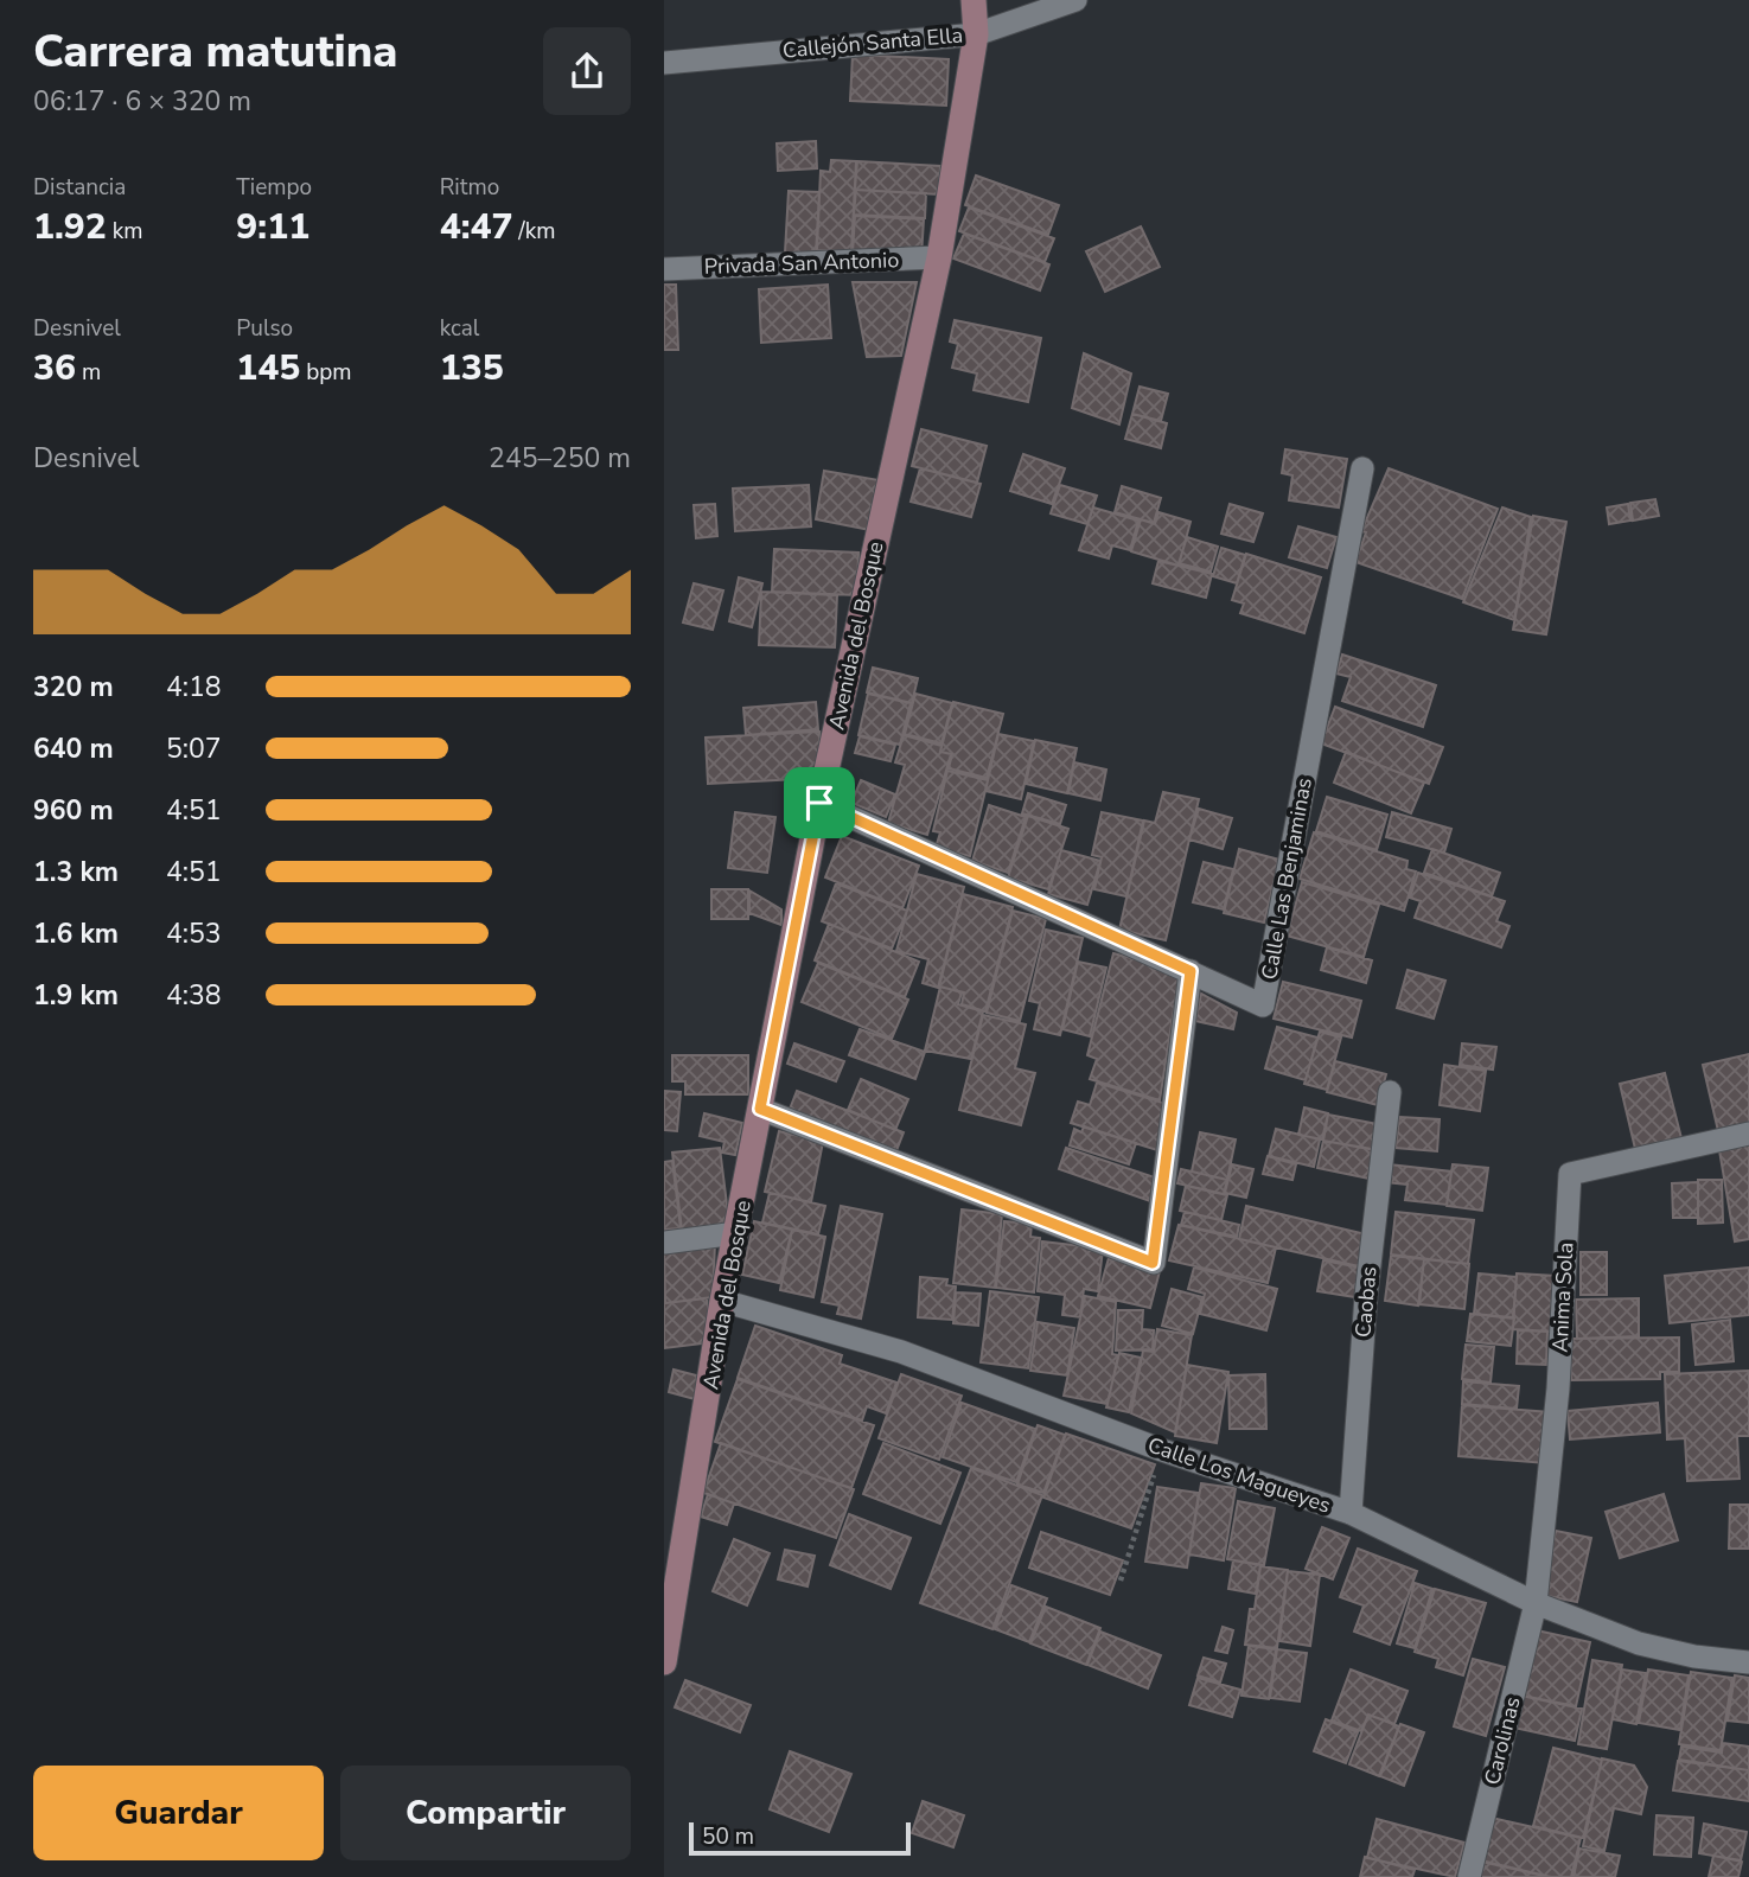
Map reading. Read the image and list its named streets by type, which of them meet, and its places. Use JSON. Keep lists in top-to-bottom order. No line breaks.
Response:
{"streets":{"street":["Callejón Santa Ella","Privada San Antonio","Avenida del Bosque","Calle Las Benjaminas","Anima Sola","Caobas","Calle Los Magueyes","Carolinas"]},"crossings":[["Callejón Santa Ella","Avenida del Bosque"],["Privada San Antonio","Avenida del Bosque"],["Avenida del Bosque","Calle Las Benjaminas"],["Avenida del Bosque","Calle Los Magueyes"],["Anima Sola","Calle Los Magueyes"],["Anima Sola","Carolinas"],["Caobas","Calle Los Magueyes"],["Calle Los Magueyes","Carolinas"]],"scale_bar":"50 m","page":{"heading":["Carrera matutina","06:17 · 6 × 320 m"],"stats":[["Distancia","1.92 km"],["Tiempo","9:11"],["Ritmo","4:47 /km"],["Desnivel","36 m"],["Pulso","145 bpm"],["kcal","135"]],"chart":["Desnivel","245–250 m"],"list":[{"name":"320 m","note":"4:18"},{"name":"640 m","note":"5:07"},{"name":"960 m","note":"4:51"},{"name":"1.3 km","note":"4:51"},{"name":"1.6 km","note":"4:53"},{"name":"1.9 km","note":"4:38"}],"buttons":["Guardar","Compartir"],"scale":"50 m"}}
